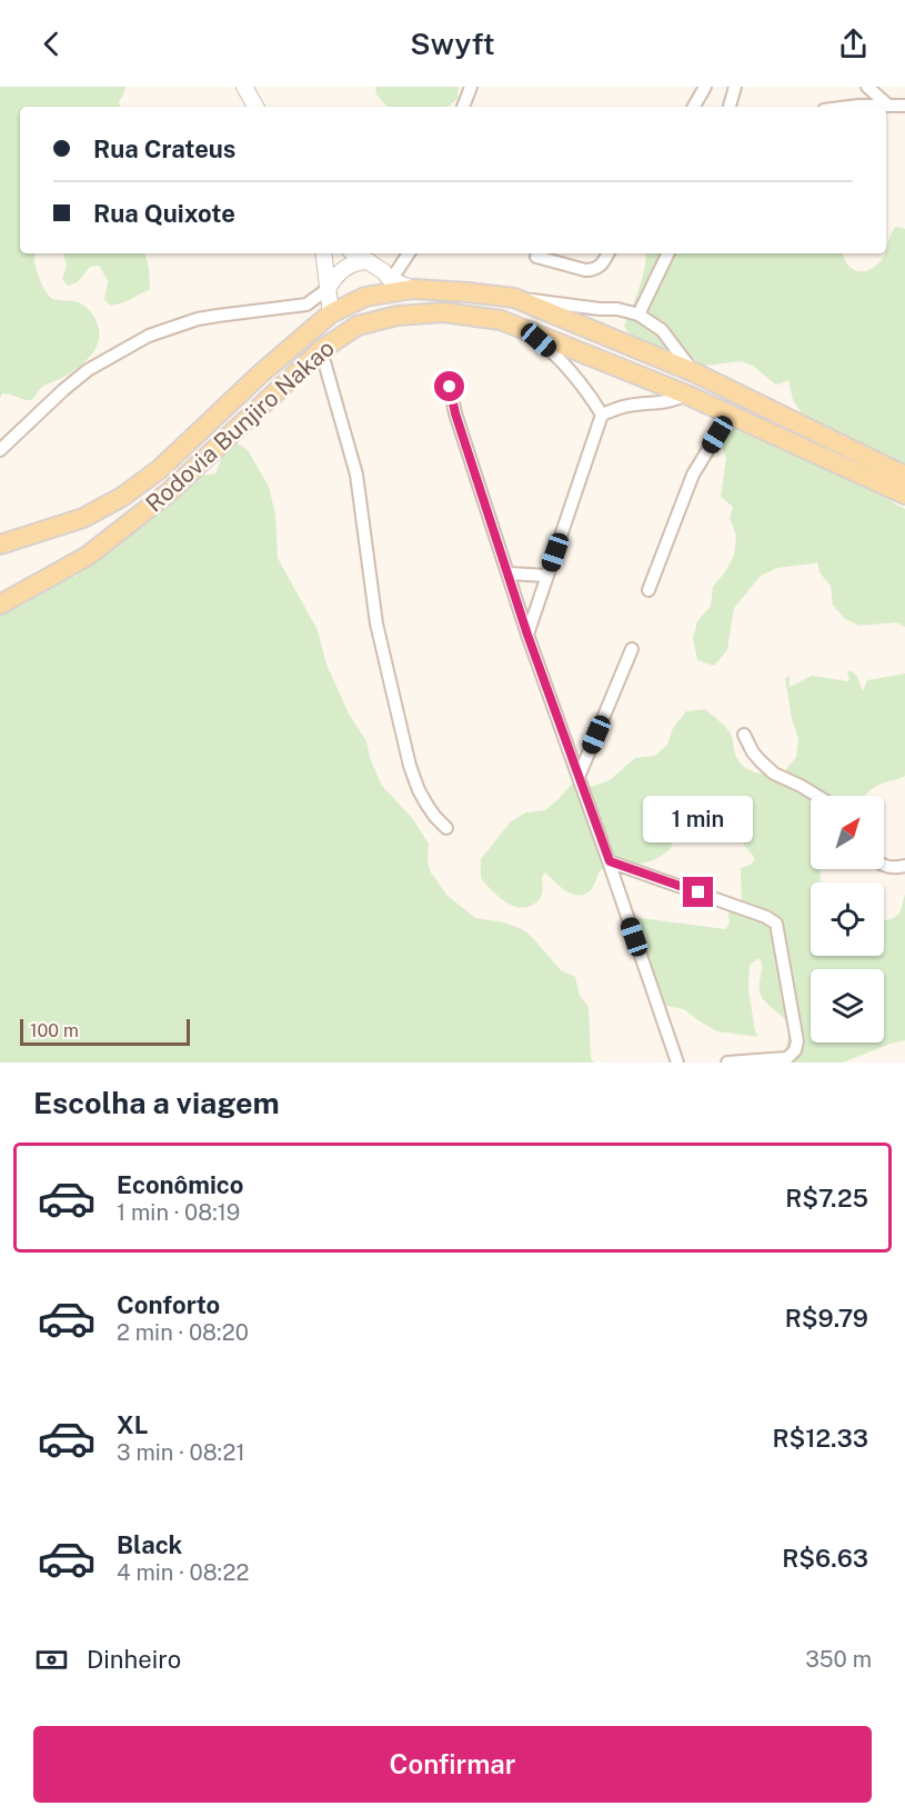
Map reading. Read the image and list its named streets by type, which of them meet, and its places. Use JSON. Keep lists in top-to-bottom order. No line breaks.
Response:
{"streets":{"main road":["Rodovia Bunjiro Nakao"]},"scale_bar":"100 m","north":"top right","page":{"header":"Swyft","banner":["Rua Crateus","Rua Quixote"],"bubble":"1 min","scale":"100 m","heading":"Escolha a viagem","list":[{"name":"Econômico","note":"1 min · 08:19","value":"R$7.25"},{"name":"Conforto","note":"2 min · 08:20","value":"R$9.79"},{"name":"XL","note":"3 min · 08:21","value":"R$12.33"},{"name":"Black","note":"4 min · 08:22","value":"R$6.63"}],"pay":["Dinheiro","350 m"],"buttons":"Confirmar"}}
